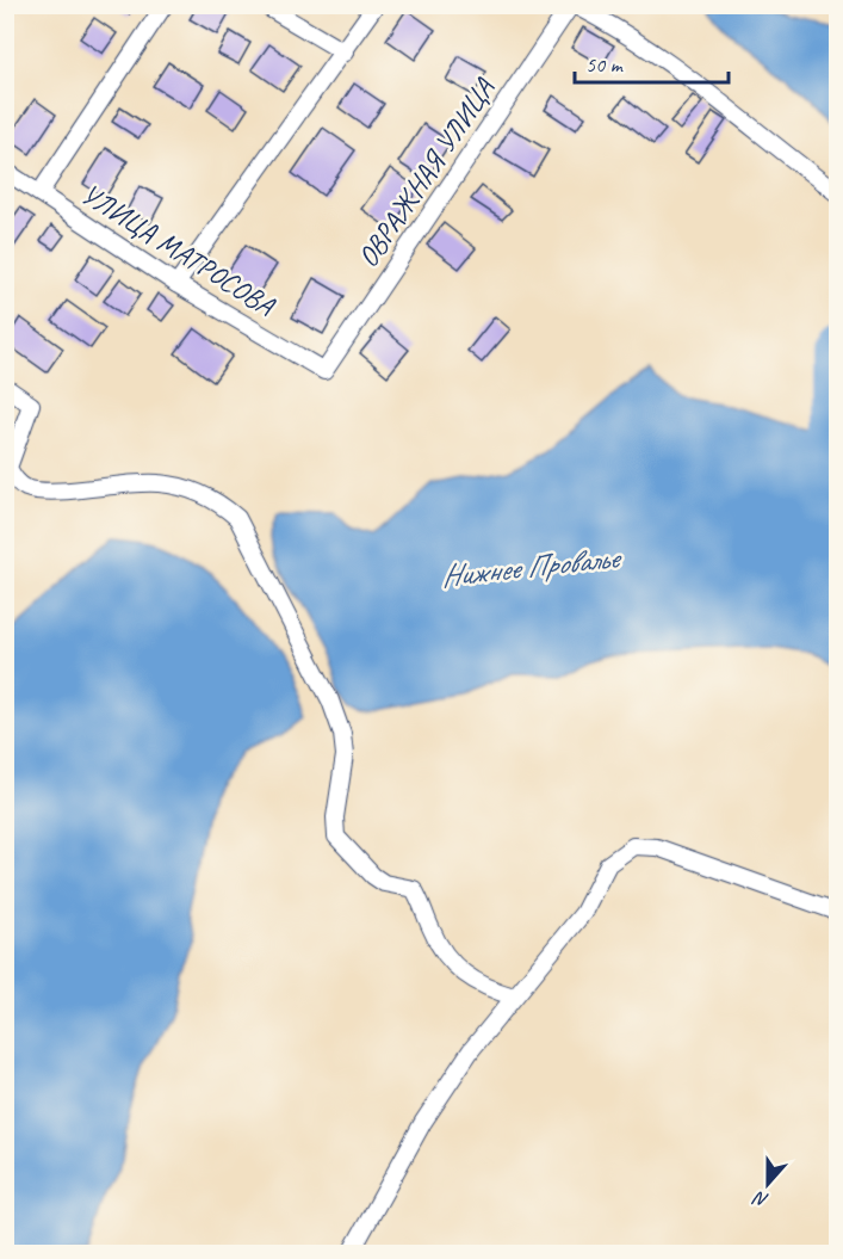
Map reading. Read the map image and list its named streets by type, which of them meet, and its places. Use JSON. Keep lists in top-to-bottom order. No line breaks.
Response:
{"streets":{"street":["ОВРАЖНАЯ УЛИЦА","УЛИЦА МАТРОСОВА"]},"crossings":[["ОВРАЖНАЯ УЛИЦА","УЛИЦА МАТРОСОВА"]],"water":["Нижнее Провалье"],"scale_bar":"50 m","north":"bottom"}
